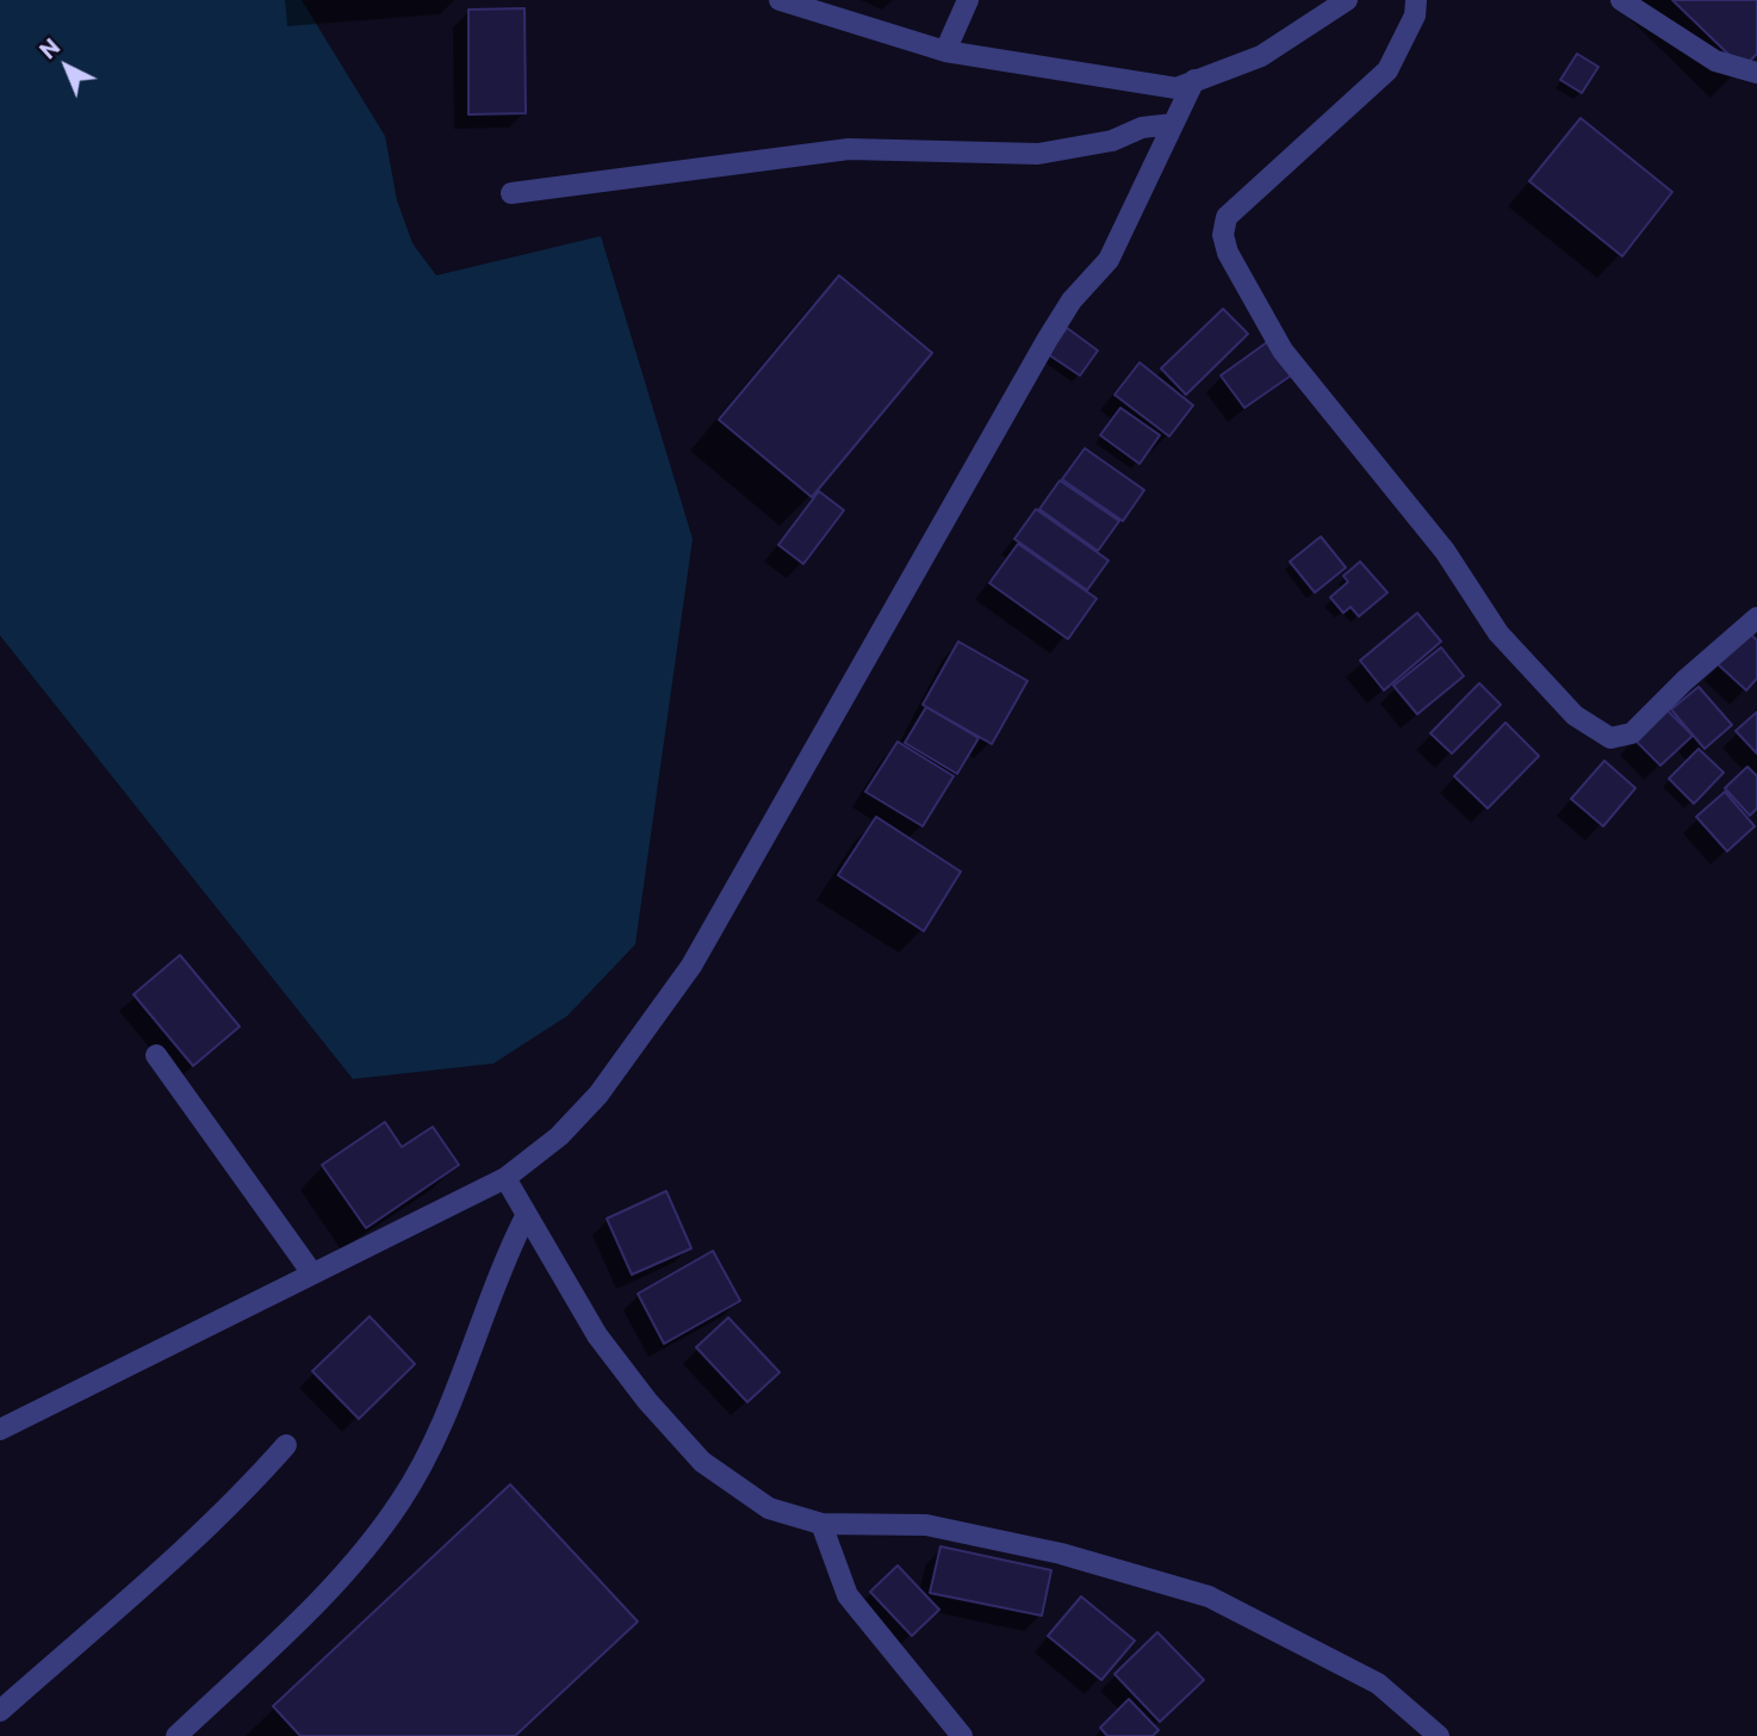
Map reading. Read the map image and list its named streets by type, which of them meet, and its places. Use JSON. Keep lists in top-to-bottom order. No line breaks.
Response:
{"north":"top left"}
